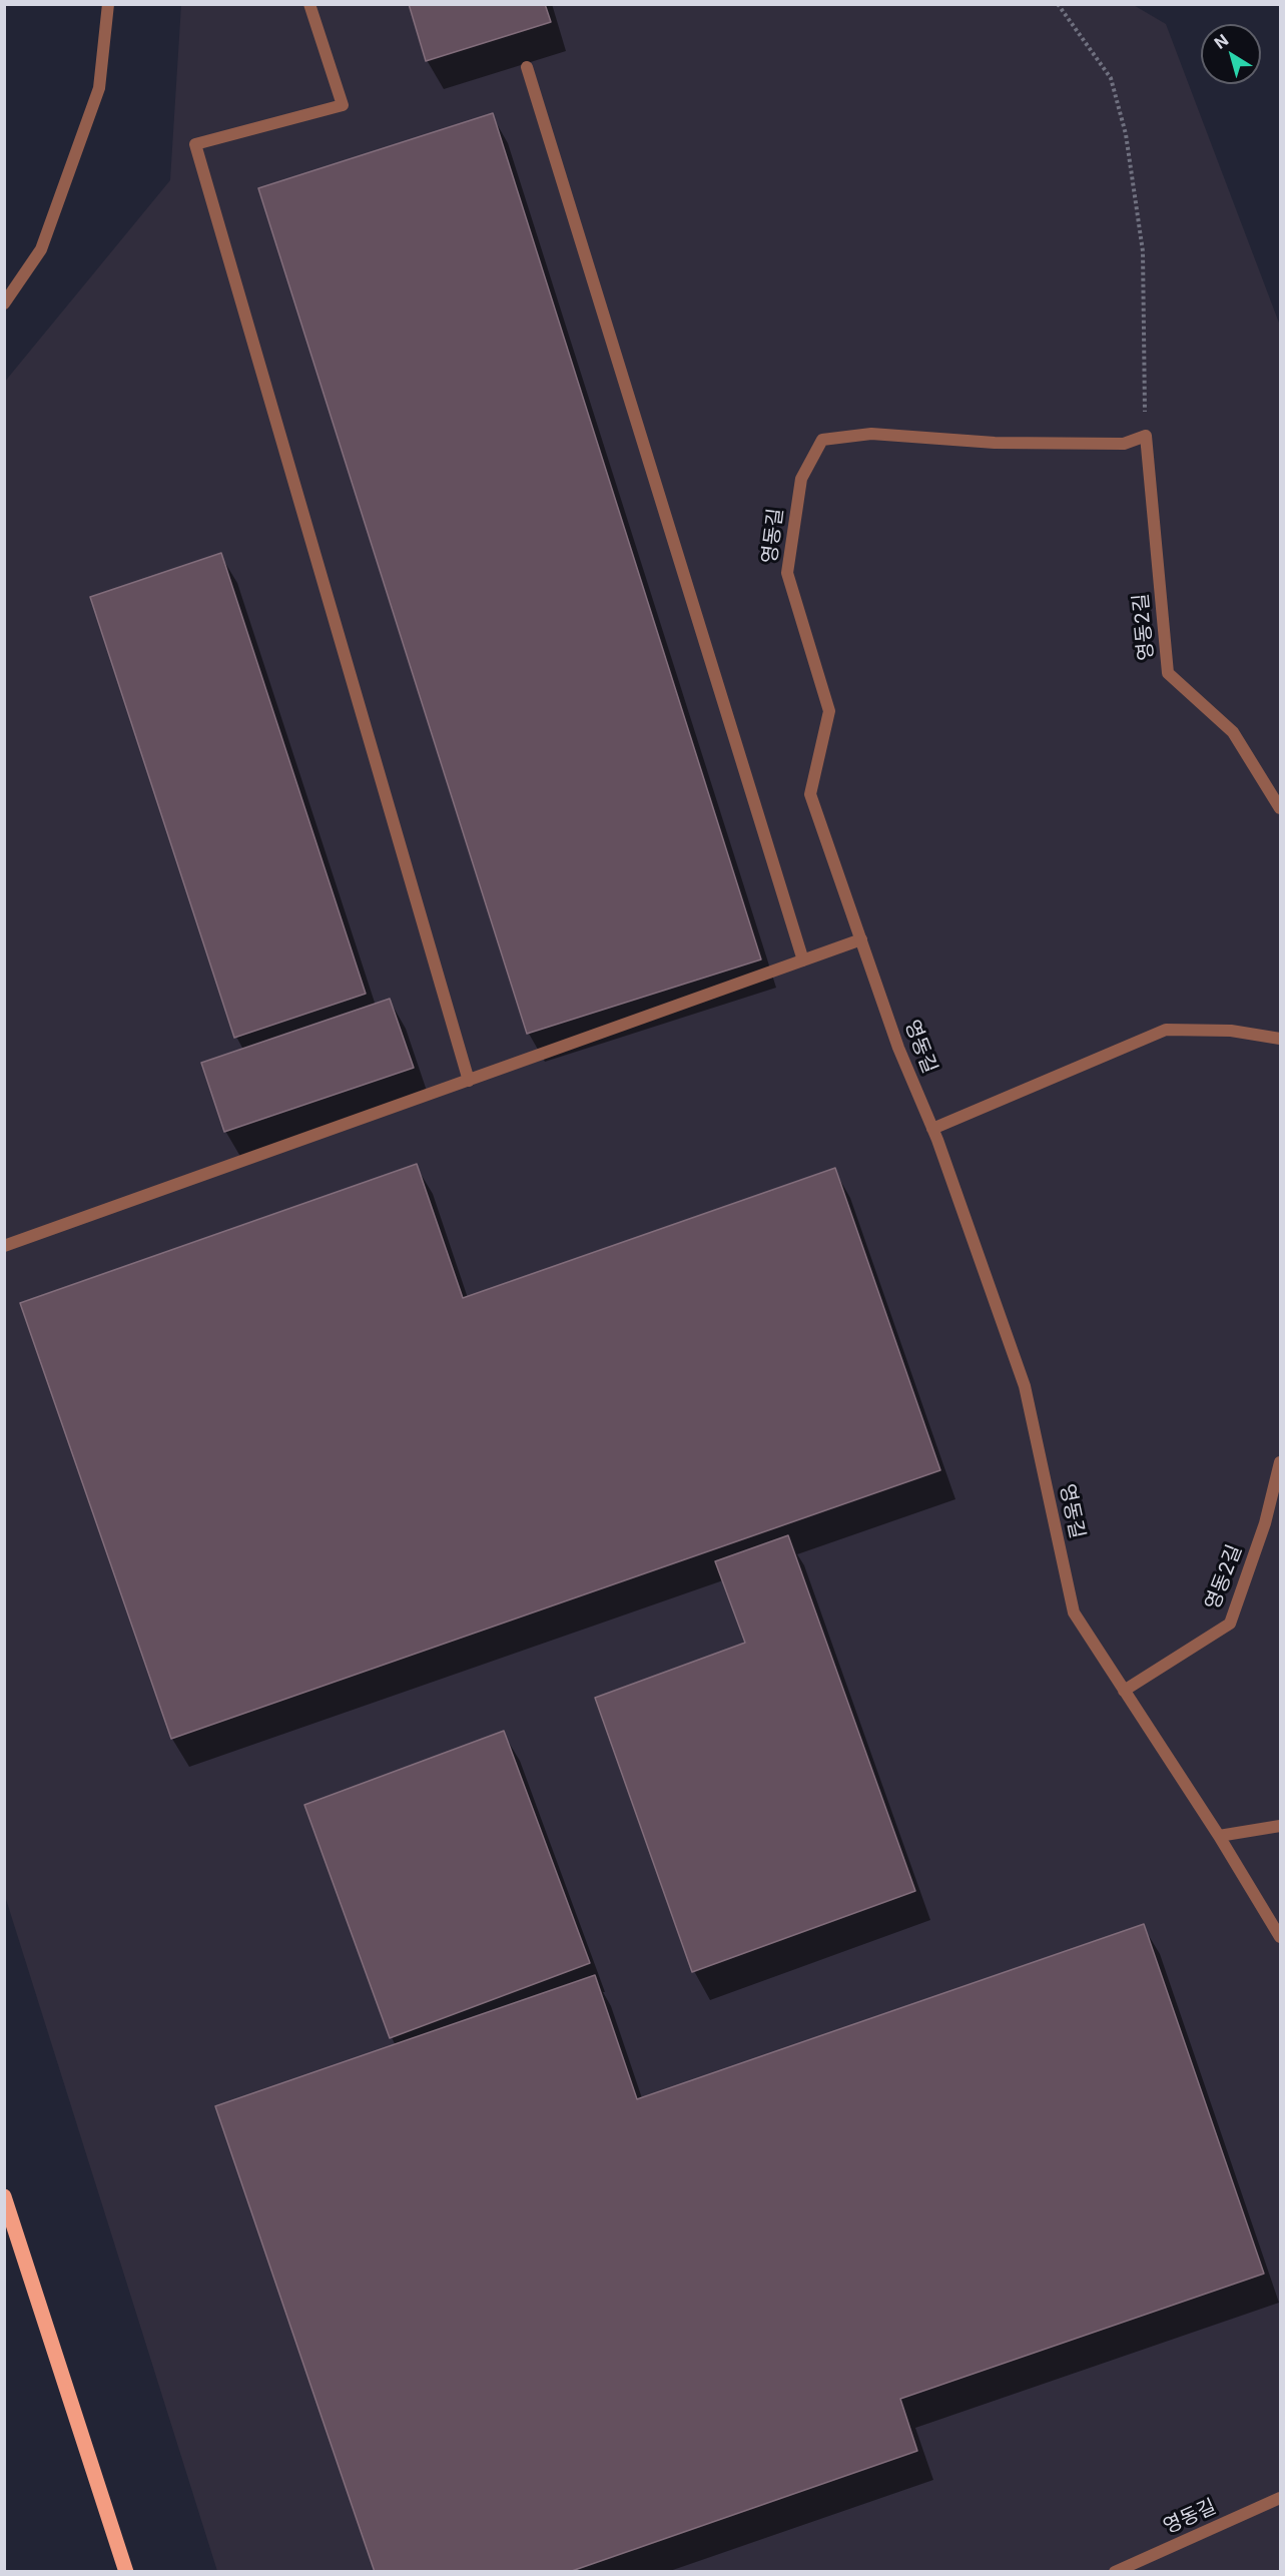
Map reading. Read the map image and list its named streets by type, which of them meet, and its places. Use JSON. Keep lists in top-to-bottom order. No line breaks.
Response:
{"streets":{"street":["영동길","영동2길"]},"crossings":[["영동길","영동2길"]],"north":"top left"}
